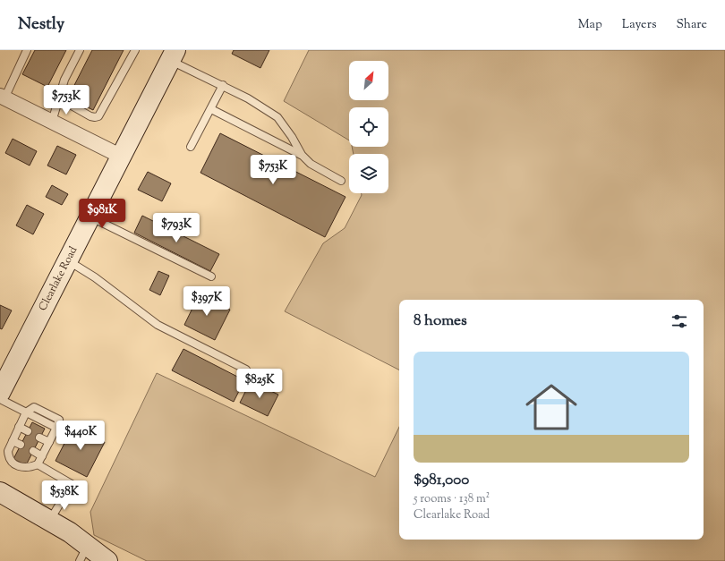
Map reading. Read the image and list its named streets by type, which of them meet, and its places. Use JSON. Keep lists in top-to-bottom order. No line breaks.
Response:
{"streets":{"main road":["Clearlake Road"]},"north":"top right","page":{"header":"Nestly","nav":["Map","Layers","Share"],"price":["$753K","$753K","$981K","$793K","$397K","$825K","$440K","$538K"],"heading":"8 homes","list":[{"name":"$981,000","note":"5 rooms · 138 m² · Clearlake Road"}]}}
